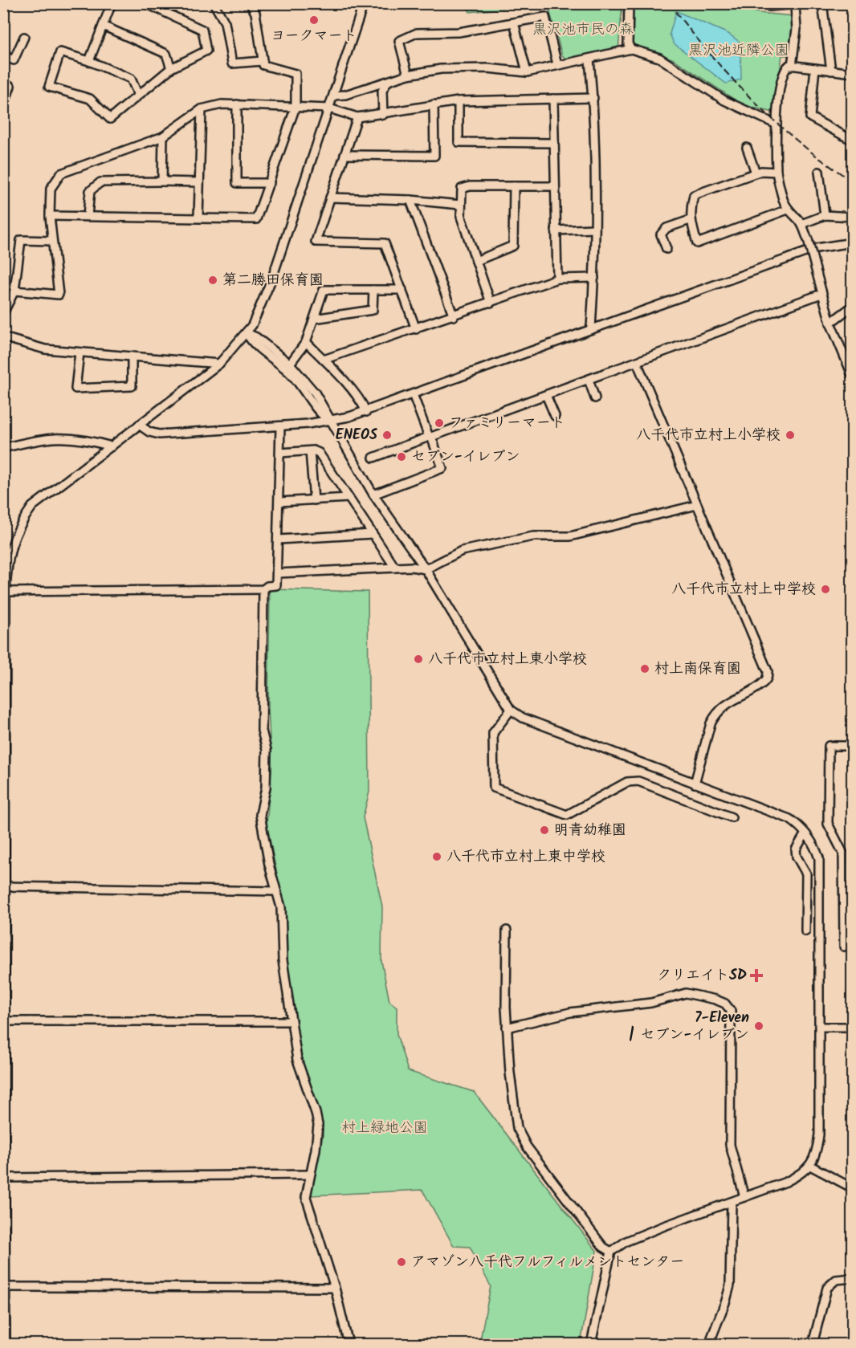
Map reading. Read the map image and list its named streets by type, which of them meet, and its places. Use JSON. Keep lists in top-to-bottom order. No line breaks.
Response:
{"parks":["黒沢池市民の森","黒沢池近隣公園","村上緑地公園"],"places":{"other":["ヨークマート","第二勝田保育園","ファミリーマート","ENEOS","八千代市立村上小学校","セブン-イレブン","八千代市立村上中学校","八千代市立村上東小学校","村上南保育園","明青幼稚園","八千代市立村上東中学校","7-Eleven | セブン-イレブン","アマゾン八千代フルフィルメントセンター"],"health":["クリエイトSD"]}}
